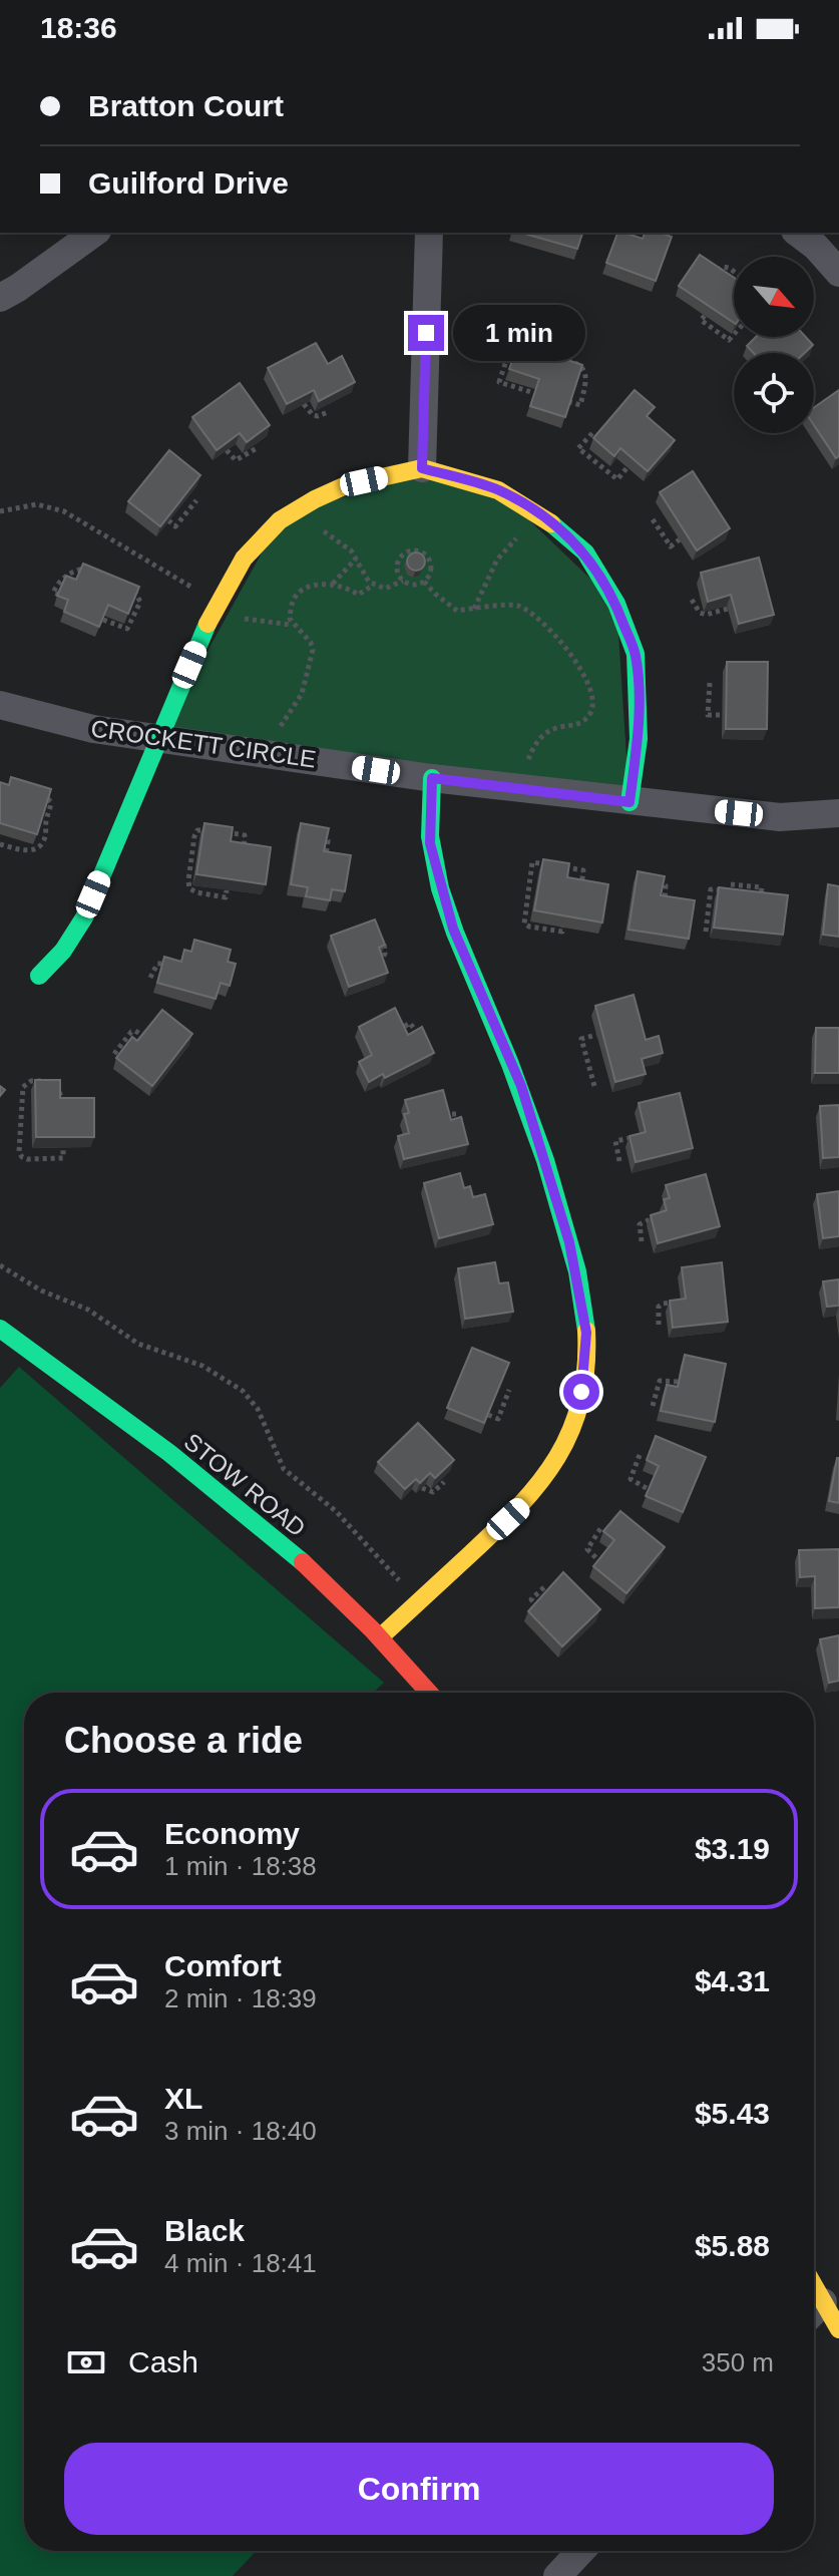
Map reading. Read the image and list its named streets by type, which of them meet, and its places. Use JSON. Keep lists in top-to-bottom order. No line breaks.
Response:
{"streets":{"street":["CROCKETT CIRCLE","STOW ROAD"]},"north":"bottom right","page":{"status":"18:36","banner":["Bratton Court","Guilford Drive"],"bubble":"1 min","heading":"Choose a ride","list":[{"name":"Economy","note":"1 min · 18:38","value":"$3.19"},{"name":"Comfort","note":"2 min · 18:39","value":"$4.31"},{"name":"XL","note":"3 min · 18:40","value":"$5.43"},{"name":"Black","note":"4 min · 18:41","value":"$5.88"}],"pay":["Cash","350 m"],"buttons":"Confirm"}}
